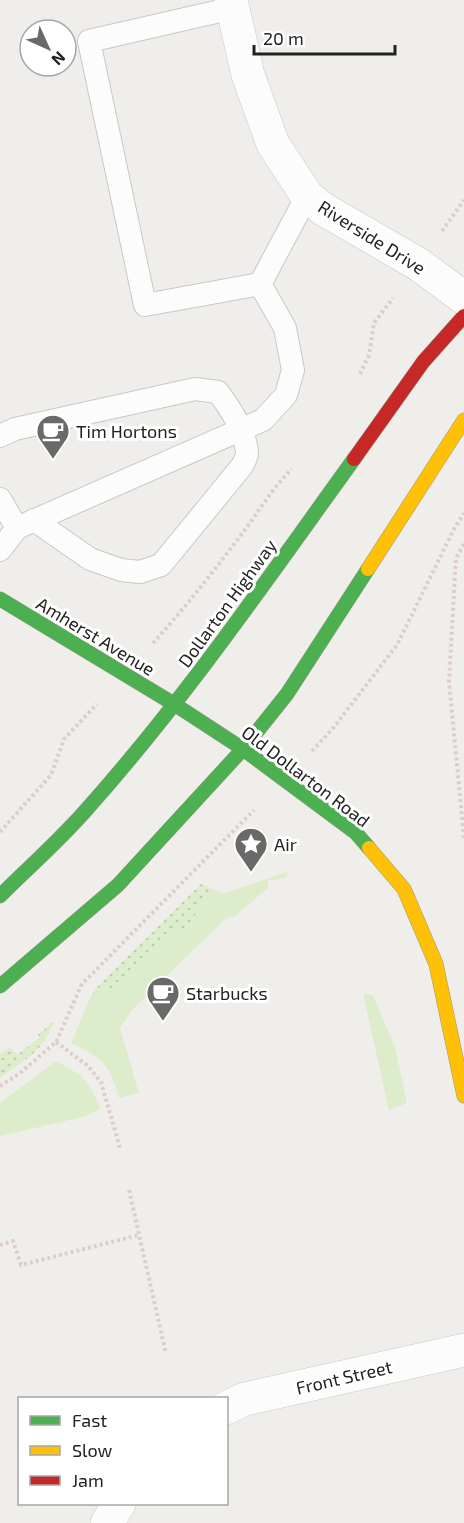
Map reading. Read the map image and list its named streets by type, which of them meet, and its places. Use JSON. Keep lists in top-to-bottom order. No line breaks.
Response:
{"streets":{"main road":["Dollarton Highway","Amherst Avenue","Old Dollarton Road"],"street":["Riverside Drive","Front Street"]},"crossings":[["Dollarton Highway","Amherst Avenue"],["Dollarton Highway","Old Dollarton Road"],["Amherst Avenue","Old Dollarton Road"]],"places":{"cafe":["Tim Hortons","Starbucks"],"place":["Air"]},"legend":["Fast","Slow","Jam"],"scale_bar":"20 m","north":"bottom right"}
